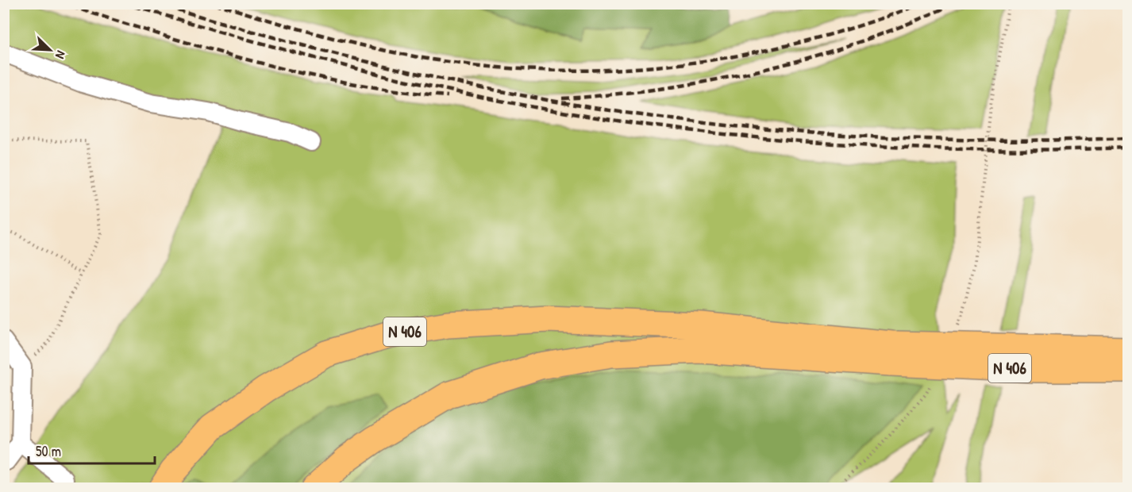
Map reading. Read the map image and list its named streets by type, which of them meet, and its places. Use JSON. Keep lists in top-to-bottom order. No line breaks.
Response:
{"streets":{"highway":["N 406"]},"scale_bar":"50 m","north":"bottom right"}
